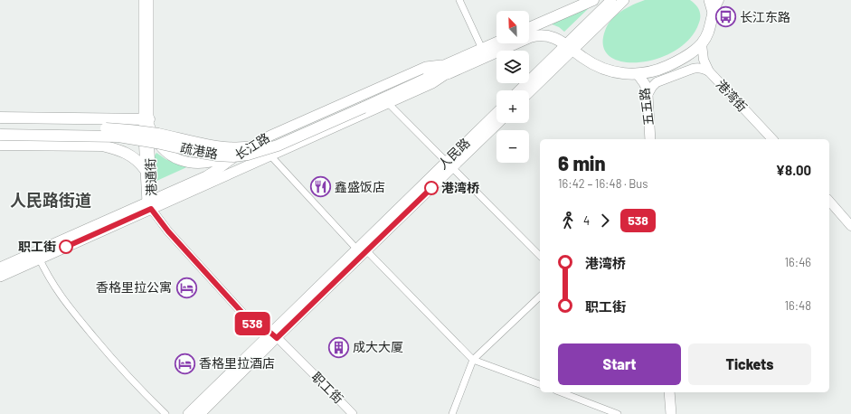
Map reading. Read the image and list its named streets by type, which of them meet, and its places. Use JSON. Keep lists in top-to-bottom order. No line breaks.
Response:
{"streets":{"highway":["长江路","疏港路"],"main road":["港湾街","五五路","人民路"],"street":["港通街","职工街"]},"crossings":[["长江路","疏港路"],["长江路","港通街"],["长江路","职工街"],["人民路","职工街"],["港通街","职工街"]],"districts":["人民路街道"],"places":{"bus stop":["长江东路"],"restaurant":["鑫盛饭店"],"other":["港湾桥","职工街"],"hotel":["香格里拉公寓","香格里拉酒店"],"building":["成大大厦"]},"lines":["bus line 538"],"north":"top left","page":{"on_map":"538","map_buttons":["+","−"],"heading":["6 min","16:42 – 16:48 · Bus","¥8.00"],"legs":["4","538"],"list":[{"name":"港湾桥","value":"16:46"},{"name":"职工街","value":"16:48"}],"buttons":["Start","Tickets"]}}
